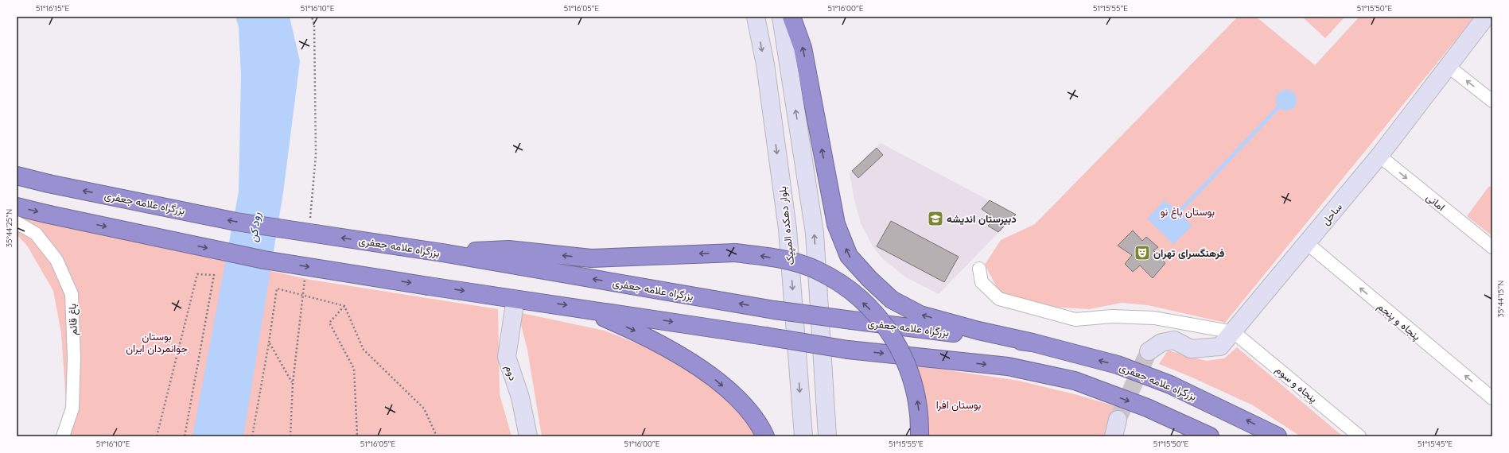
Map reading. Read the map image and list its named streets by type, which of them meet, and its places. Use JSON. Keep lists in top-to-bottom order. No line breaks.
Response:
{"streets":{"highway":["بزرگراه علامه جعفری"],"main road":["ساحل","بلوار دهکده المپیک","دوم"],"street":["امانی","باغ قائم","پنجاه و پنجم","پنجاه و سوم"]},"crossings":[["امانی","ساحل"],["ساحل","پنجاه و پنجم"],["ساحل","پنجاه و سوم"]],"one_way":["پنجاه و پنجم"],"water":["رود کن"],"parks":["بوستان باغ نو","بوستان جوانمردان ایران","بوستان افرا"],"places":{"school or university":["دبیرستان اندیشه"],"theatre":["فرهنگسرای تهران"]},"coordinates":["51°16'15\"E","51°16'10\"E","51°16'05\"E","51°16'00\"E","51°15'55\"E","51°15'50\"E","35°44'25\"N","35°44'15\"N","51°15'45\"E"]}
